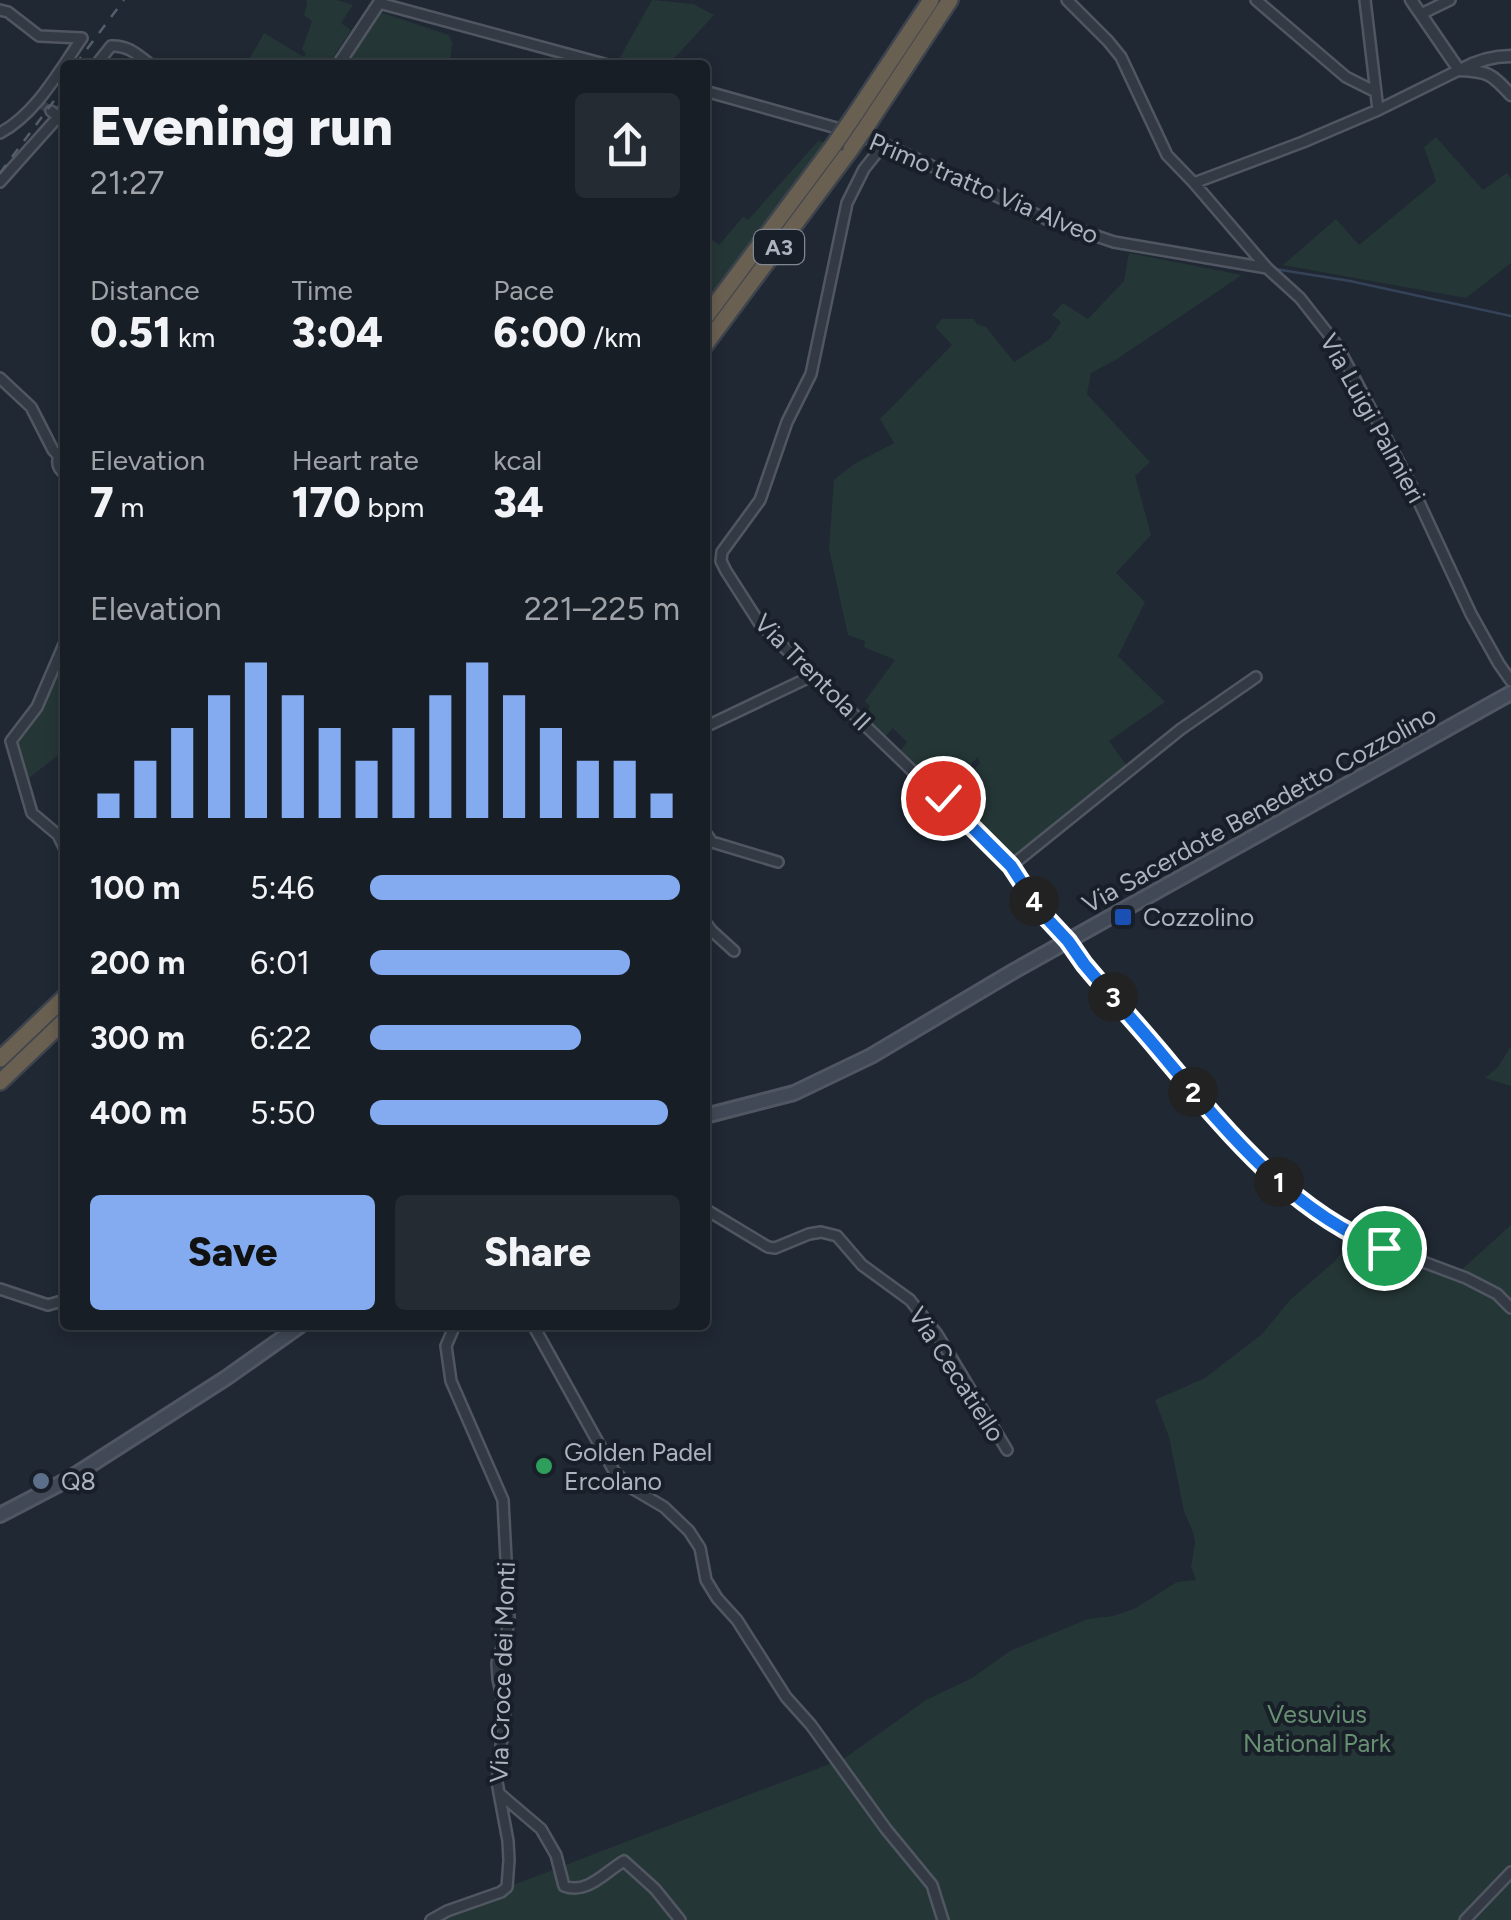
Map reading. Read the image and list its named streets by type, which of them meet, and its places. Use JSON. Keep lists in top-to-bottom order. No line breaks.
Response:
{"streets":{"highway":["A3"],"main road":["Via Sacerdote Benedetto Cozzolino"],"street":["Primo tratto Via Alveo","Via Luigi Palmieri","Via Trentola II","Via Cecatiello","Via Croce dei Monti"]},"crossings":[["Primo tratto Via Alveo","Via Luigi Palmieri"],["Primo tratto Via Alveo","Via Trentola II"],["Via Trentola II","Via Sacerdote Benedetto Cozzolino"]],"parks":["Vesuvius National Park"],"places":{"transit":["Cozzolino"],"other":["Golden Padel Ercolano","Q8"]},"page":{"heading":["Evening run","21:27"],"stats":[["Distance","0.51 km"],["Time","3:04"],["Pace","6:00 /km"],["Elevation","7 m"],["Heart rate","170 bpm"],["kcal","34"]],"chart":["Elevation","221–225 m"],"list":[{"name":"100 m","note":"5:46"},{"name":"200 m","note":"6:01"},{"name":"300 m","note":"6:22"},{"name":"400 m","note":"5:50"}],"pins":["4","3","2","1"],"buttons":["Save","Share"]}}
